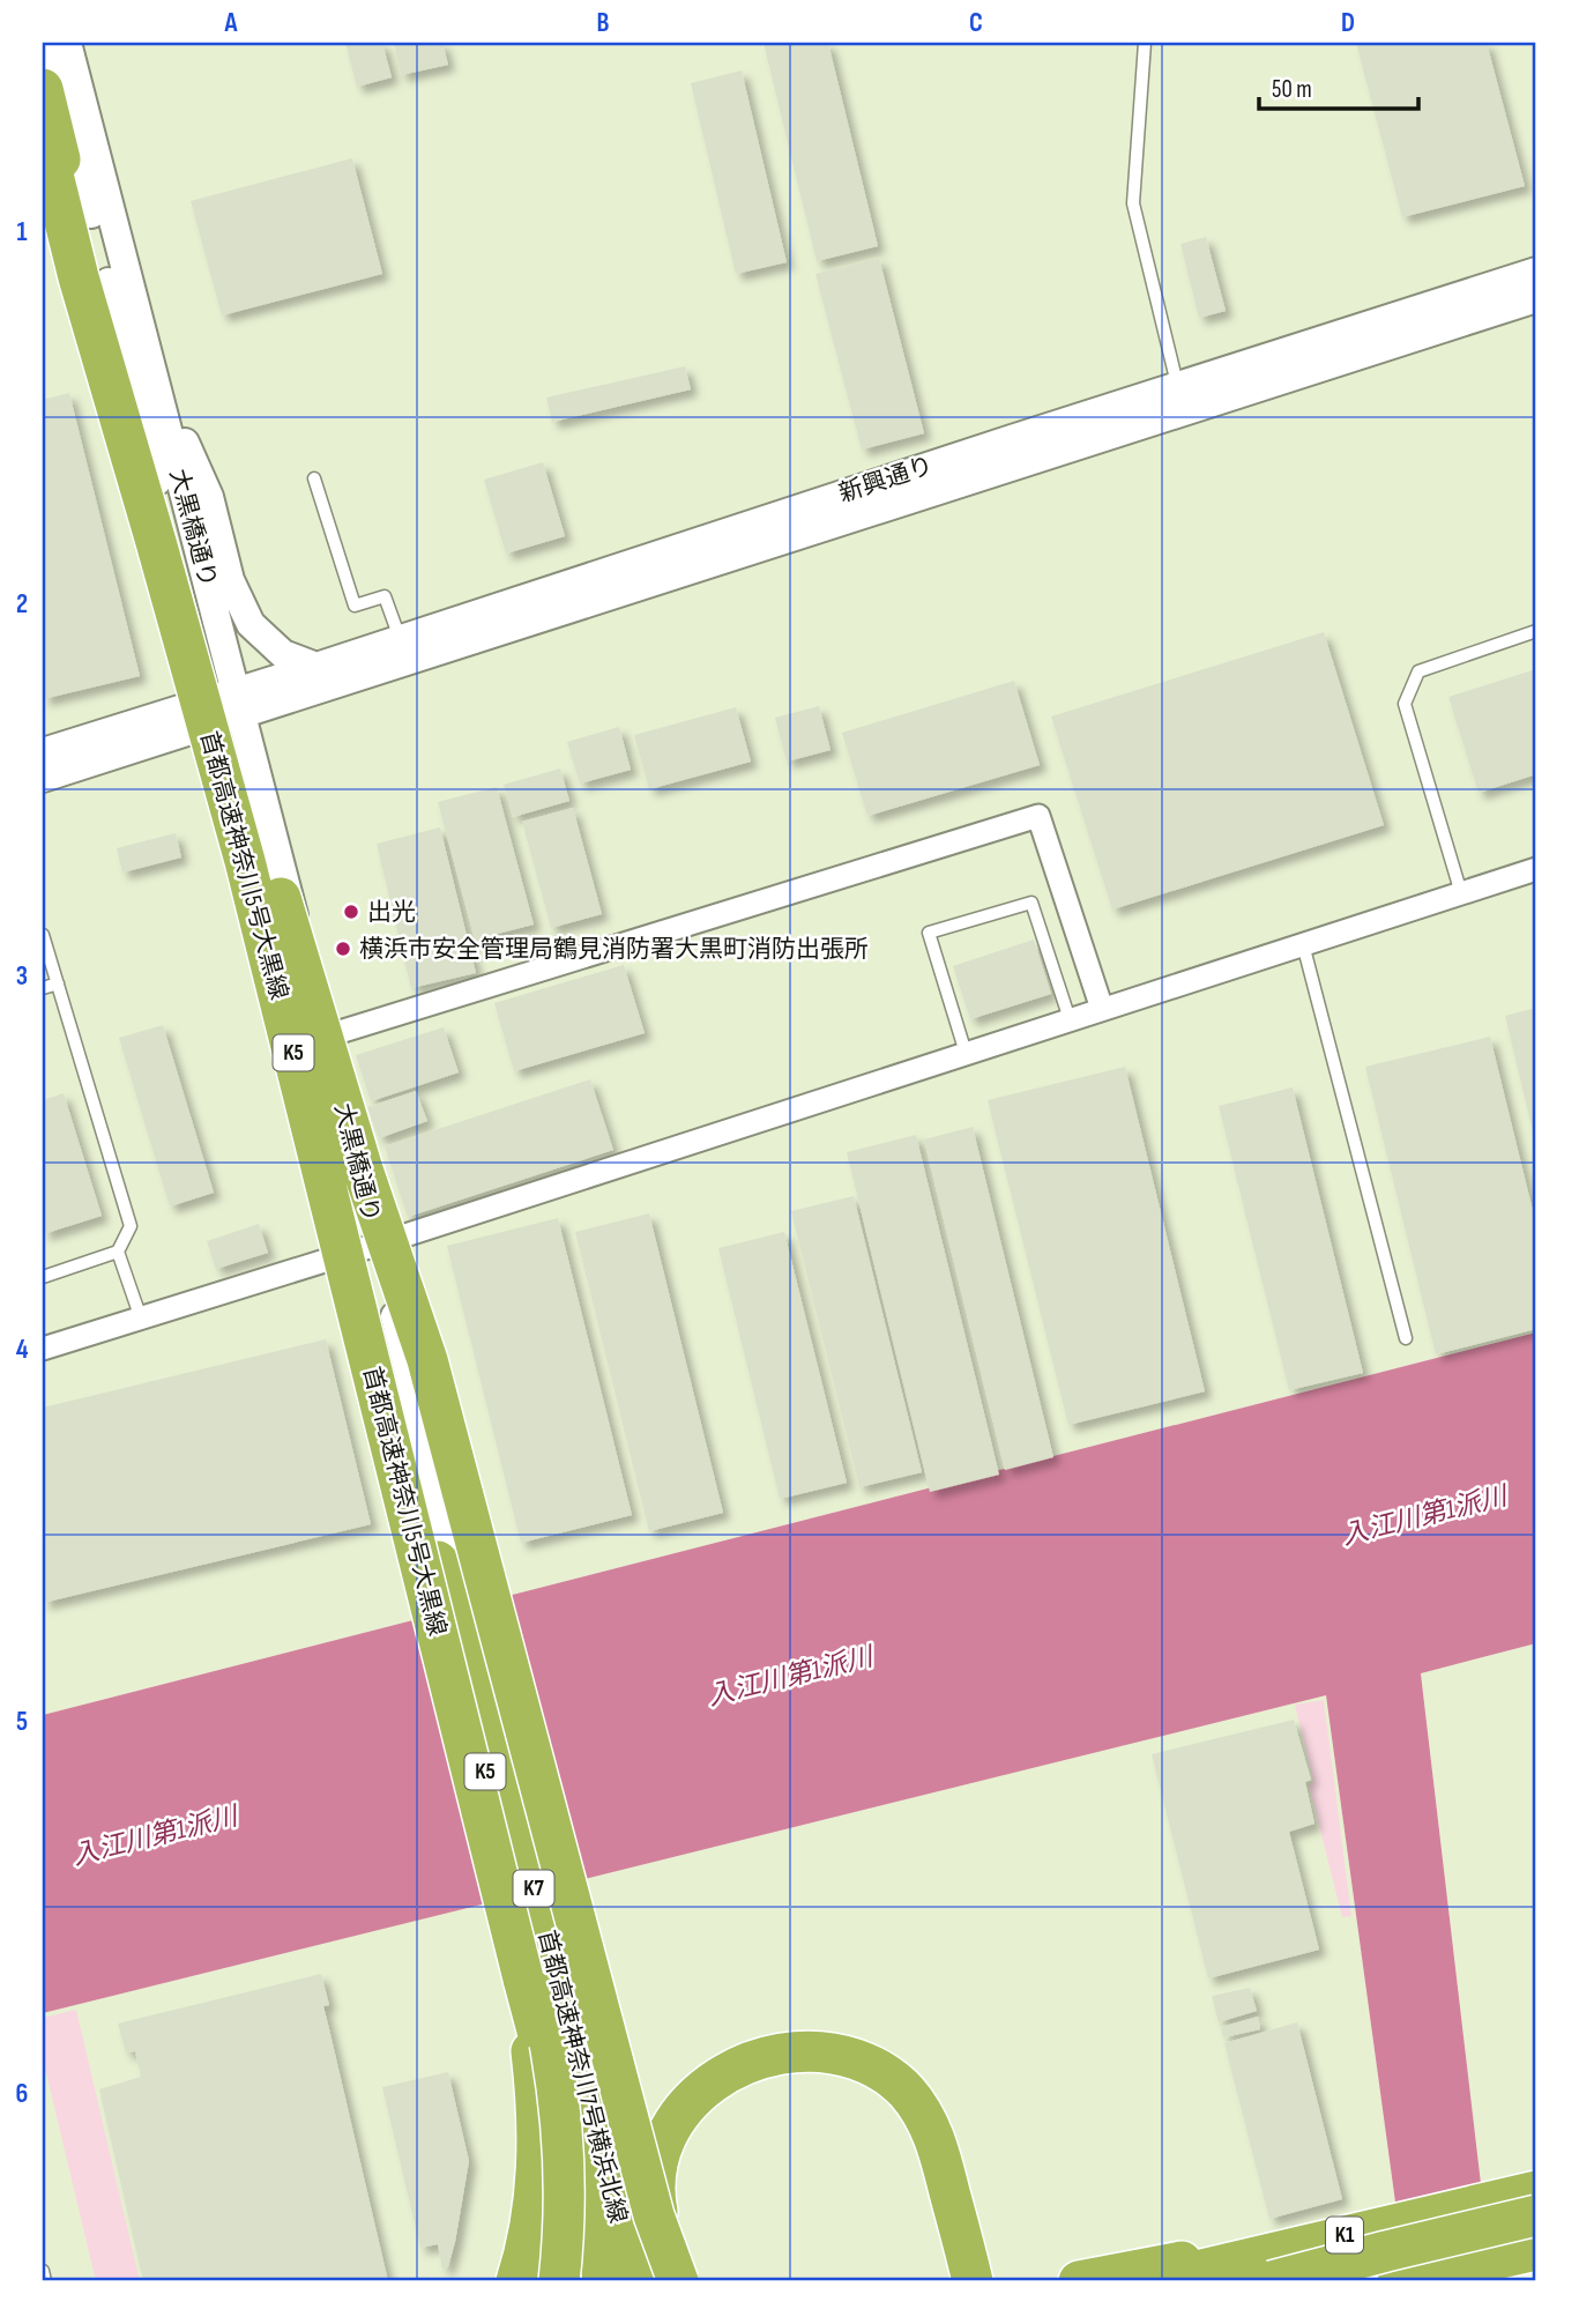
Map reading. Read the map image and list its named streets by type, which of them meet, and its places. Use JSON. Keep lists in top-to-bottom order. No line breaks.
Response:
{"streets":{"highway":["首都高速神奈川5号大黒線","K5","K7","首都高速神奈川7号横浜北線","K1"],"street":["新興通り","大黒橋通り"]},"crossings":[["新興通り","大黒橋通り"],["新興通り","首都高速神奈川5号大黒線"],["大黒橋通り","首都高速神奈川5号大黒線"],["大黒橋通り","首都高速神奈川7号横浜北線"],["首都高速神奈川5号大黒線","K5"],["首都高速神奈川5号大黒線","首都高速神奈川7号横浜北線"],["K5","首都高速神奈川7号横浜北線"]],"water":["入江川第1派川"],"places":["出光","横浜市安全管理局鶴見消防署大黒町消防出張所"],"scale_bar":"50 m","grid":{"columns":["A","B","C","D"],"rows":["1","2","3","4","5","6"]}}
